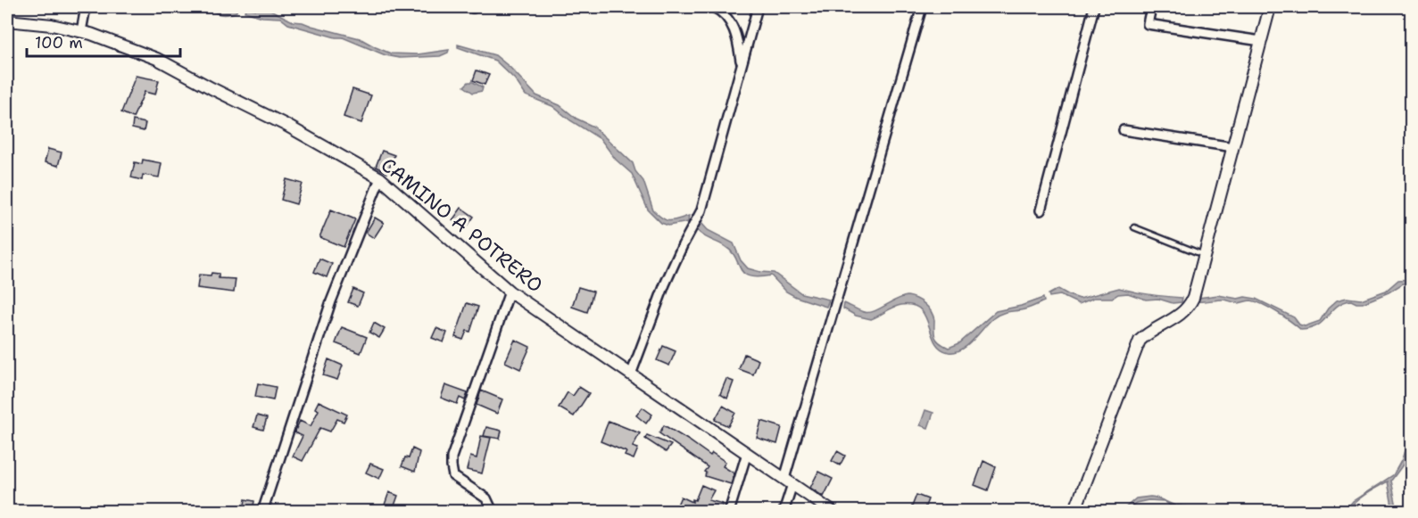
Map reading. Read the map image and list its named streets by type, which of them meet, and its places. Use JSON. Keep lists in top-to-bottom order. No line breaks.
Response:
{"streets":{"street":["CAMINO A POTRERO"]},"scale_bar":"100 m"}
